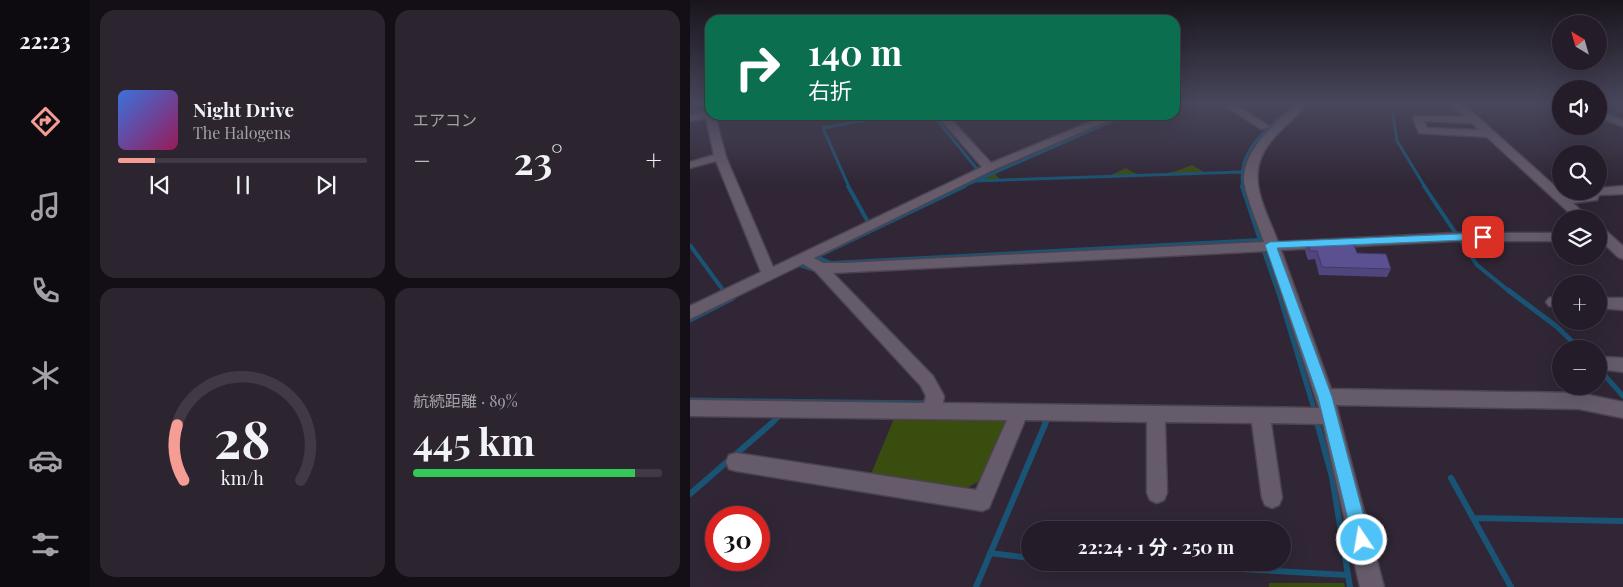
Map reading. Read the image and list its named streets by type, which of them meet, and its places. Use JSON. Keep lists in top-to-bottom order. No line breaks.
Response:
{"north":"top left","page":{"tabs":"22:23","tile":["エアコン",["航続距離 · 89%","445 km"]],"map_buttons":["+","−"],"turn":["140 m","右折"],"song":["Night Drive","The Halogens"],"heat":["−","23°","+"],"limit":"30","trip":"22:24 · 1 分 · 250 m","gauge":["28","km/h"]}}
